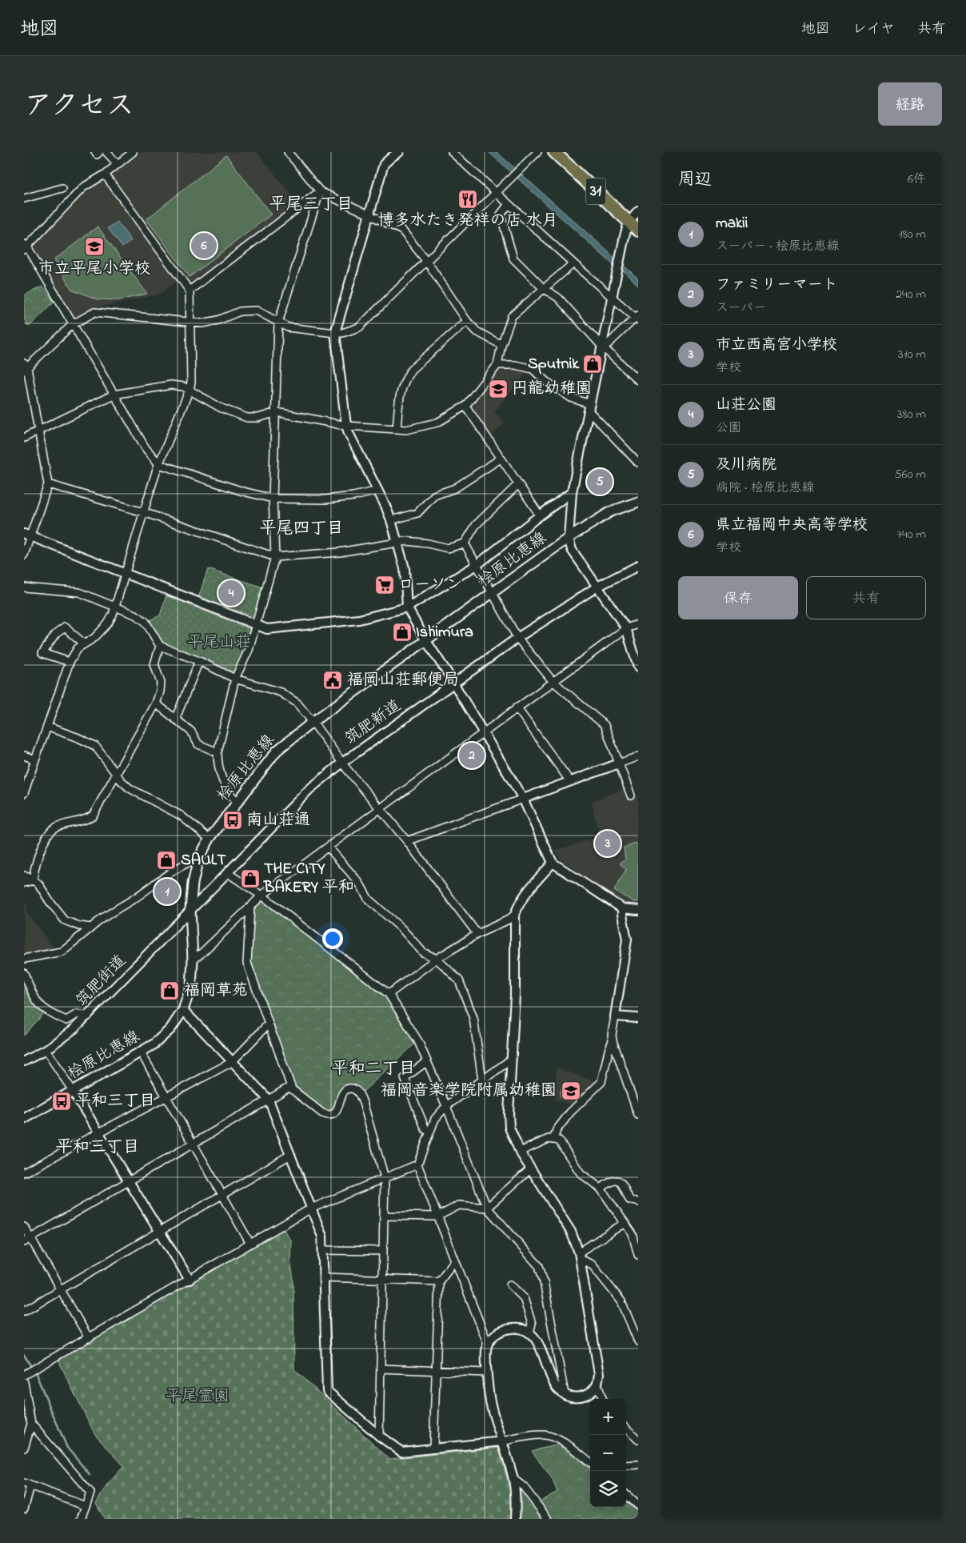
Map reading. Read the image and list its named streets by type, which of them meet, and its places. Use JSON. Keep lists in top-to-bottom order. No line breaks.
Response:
{"streets":{"main road":["31","桧原比恵線"],"street":["筑肥新道","筑肥街道"]},"crossings":[["桧原比恵線","筑肥新道"],["桧原比恵線","筑肥街道"],["筑肥新道","筑肥街道"]],"districts":["平尾三丁目","平尾四丁目","平和二丁目","平和三丁目"],"parks":["平尾山荘","平尾霊園"],"places":{"restaurant":["博多水たき発祥の店 水月"],"school or university":["市立平尾小学校","円龍幼稚園","福岡音楽学院附属幼稚園"],"shop":["Sputnik","Ishimura","SAULT","THE CITY BAKERY 平和","福岡草苑"],"supermarket":["ローソン"],"public building":["福岡山荘郵便局"],"bus stop":["南山荘通","平和三丁目"]},"page":{"header":"地図","nav":["地図","レイヤ","共有"],"title":"アクセス","buttons":["経路",["保存","共有"]],"heading":["周辺","6件"],"list":[{"mark":"1","name":"makii","note":"スーパー · 桧原比恵線","value":"180 m"},{"mark":"2","name":"ファミリーマート","note":"スーパー","value":"240 m"},{"mark":"3","name":"市立西高宮小学校","note":"学校","value":"310 m"},{"mark":"4","name":"山荘公園","note":"公園","value":"380 m"},{"mark":"5","name":"及川病院","note":"病院 · 桧原比恵線","value":"560 m"},{"mark":"6","name":"県立福岡中央高等学校","note":"学校","value":"740 m"}],"pins":["6","5","4","2","3","1"],"map_buttons":["+","−"]}}
